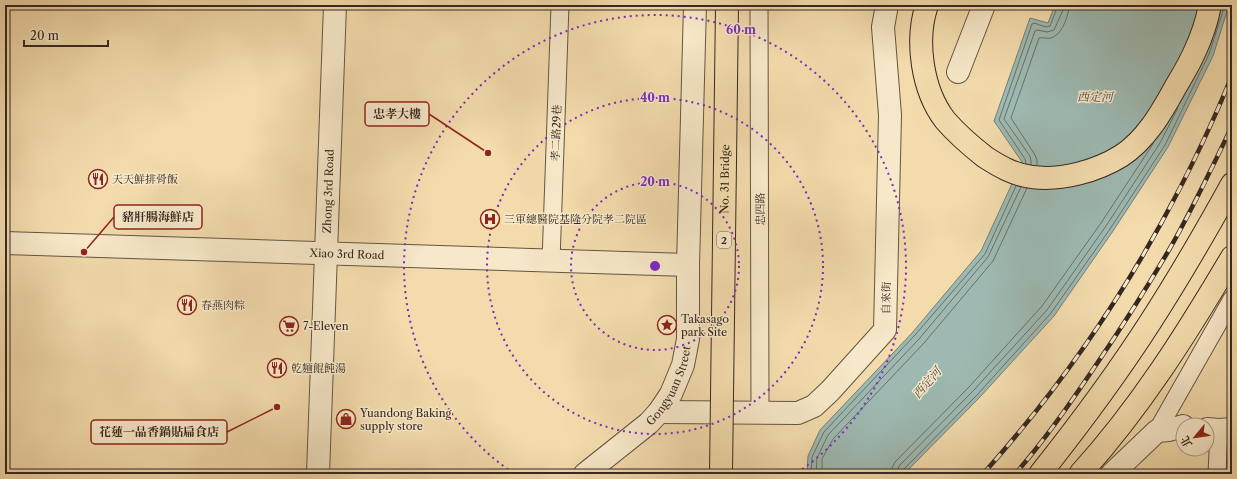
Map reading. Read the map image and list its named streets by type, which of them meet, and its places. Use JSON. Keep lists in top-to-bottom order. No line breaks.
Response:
{"streets":{"main road":["No. 31 Bridge","2"],"street":["Zhong 3rd Road","Xiao 3rd Road","自來街","Gongyuan Street"],"lane":["孝二路29巷","忠四路"]},"crossings":[["孝二路29巷","Xiao 3rd Road"],["Zhong 3rd Road","Xiao 3rd Road"],["忠四路","自來街"],["Xiao 3rd Road","Gongyuan Street"],["自來街","Gongyuan Street"]],"water":["西定河"],"places":{"other":["忠孝大樓","豬肝腸海鮮店","花蓮一品香鍋貼扁食店"],"restaurant":["天天鮮排骨飯","春燕肉粽","乾麵餛飩湯"],"hospital":["三軍總醫院基隆分院孝二院區"],"place":["Takasago park Site"],"supermarket":["7-Eleven"],"shop":["Yuandong Baking supply store"]},"scale_bar":"20 m","north":"bottom left","rings":["60 m","40 m","20 m"]}
